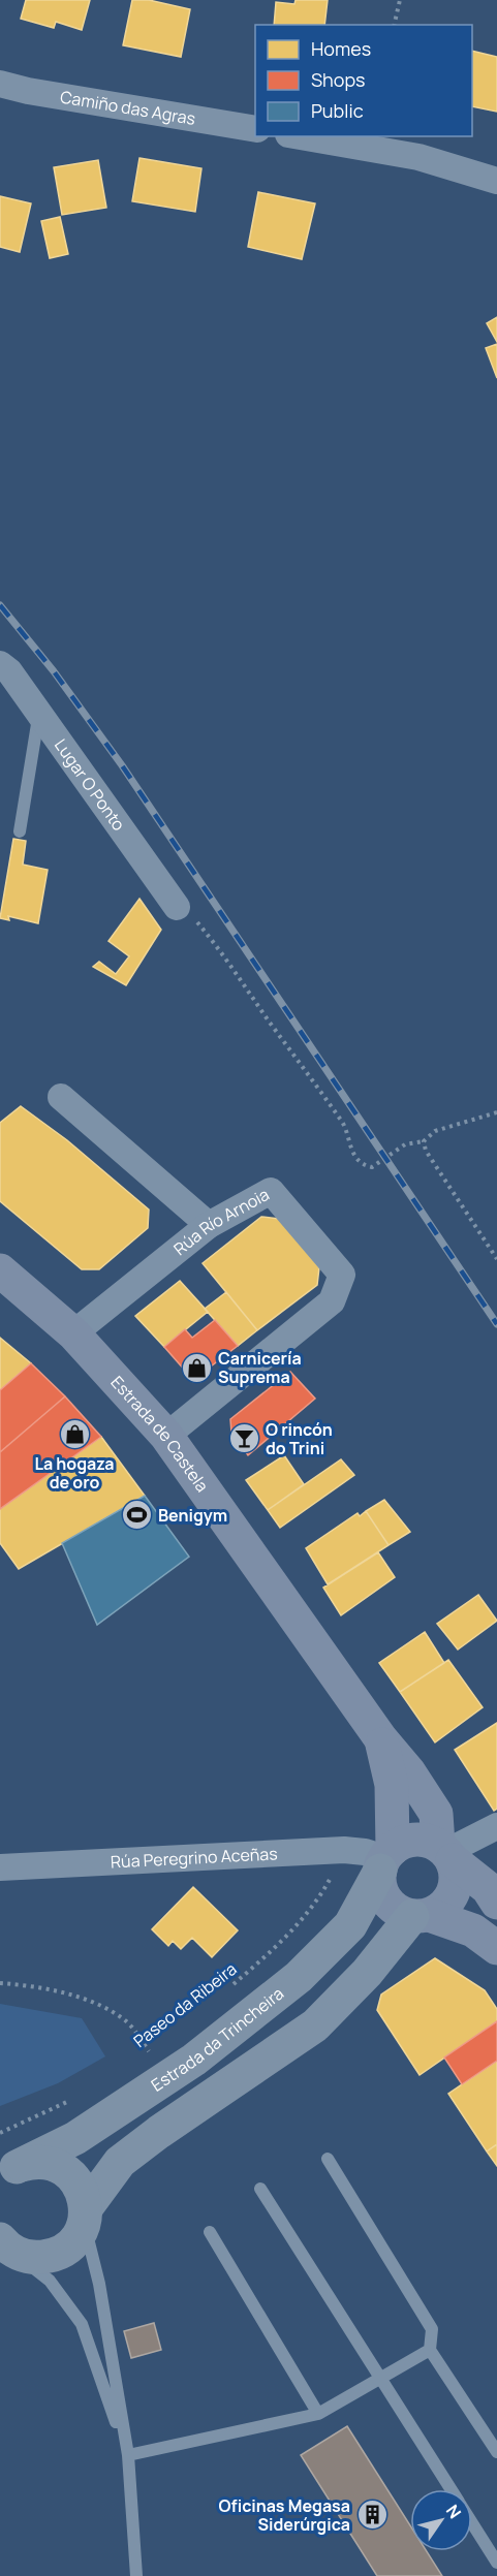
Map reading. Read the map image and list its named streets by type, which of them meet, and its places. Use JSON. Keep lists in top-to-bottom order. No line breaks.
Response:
{"streets":{"highway":["Estrada da Trincheira"],"main road":["Estrada de Castela"],"street":["Camiño das Agras","Lugar O Ponto","Rúa Río Arnoia","Rúa Peregrino Aceñas"],"path":["Paseo da Ribeira"]},"crossings":[["Rúa Río Arnoia","Estrada de Castela"],["Estrada de Castela","Rúa Peregrino Aceñas"],["Estrada de Castela","Estrada da Trincheira"],["Rúa Peregrino Aceñas","Paseo da Ribeira"],["Rúa Peregrino Aceñas","Estrada da Trincheira"]],"places":{"shop":["Carnicería Suprema","La hogaza de oro"],"bar":["O rincón do Trini"],"sports":["Benigym"],"building":["Oficinas Megasa Siderúrgica"]},"legend":["Homes","Shops","Public"],"north":"top right"}
